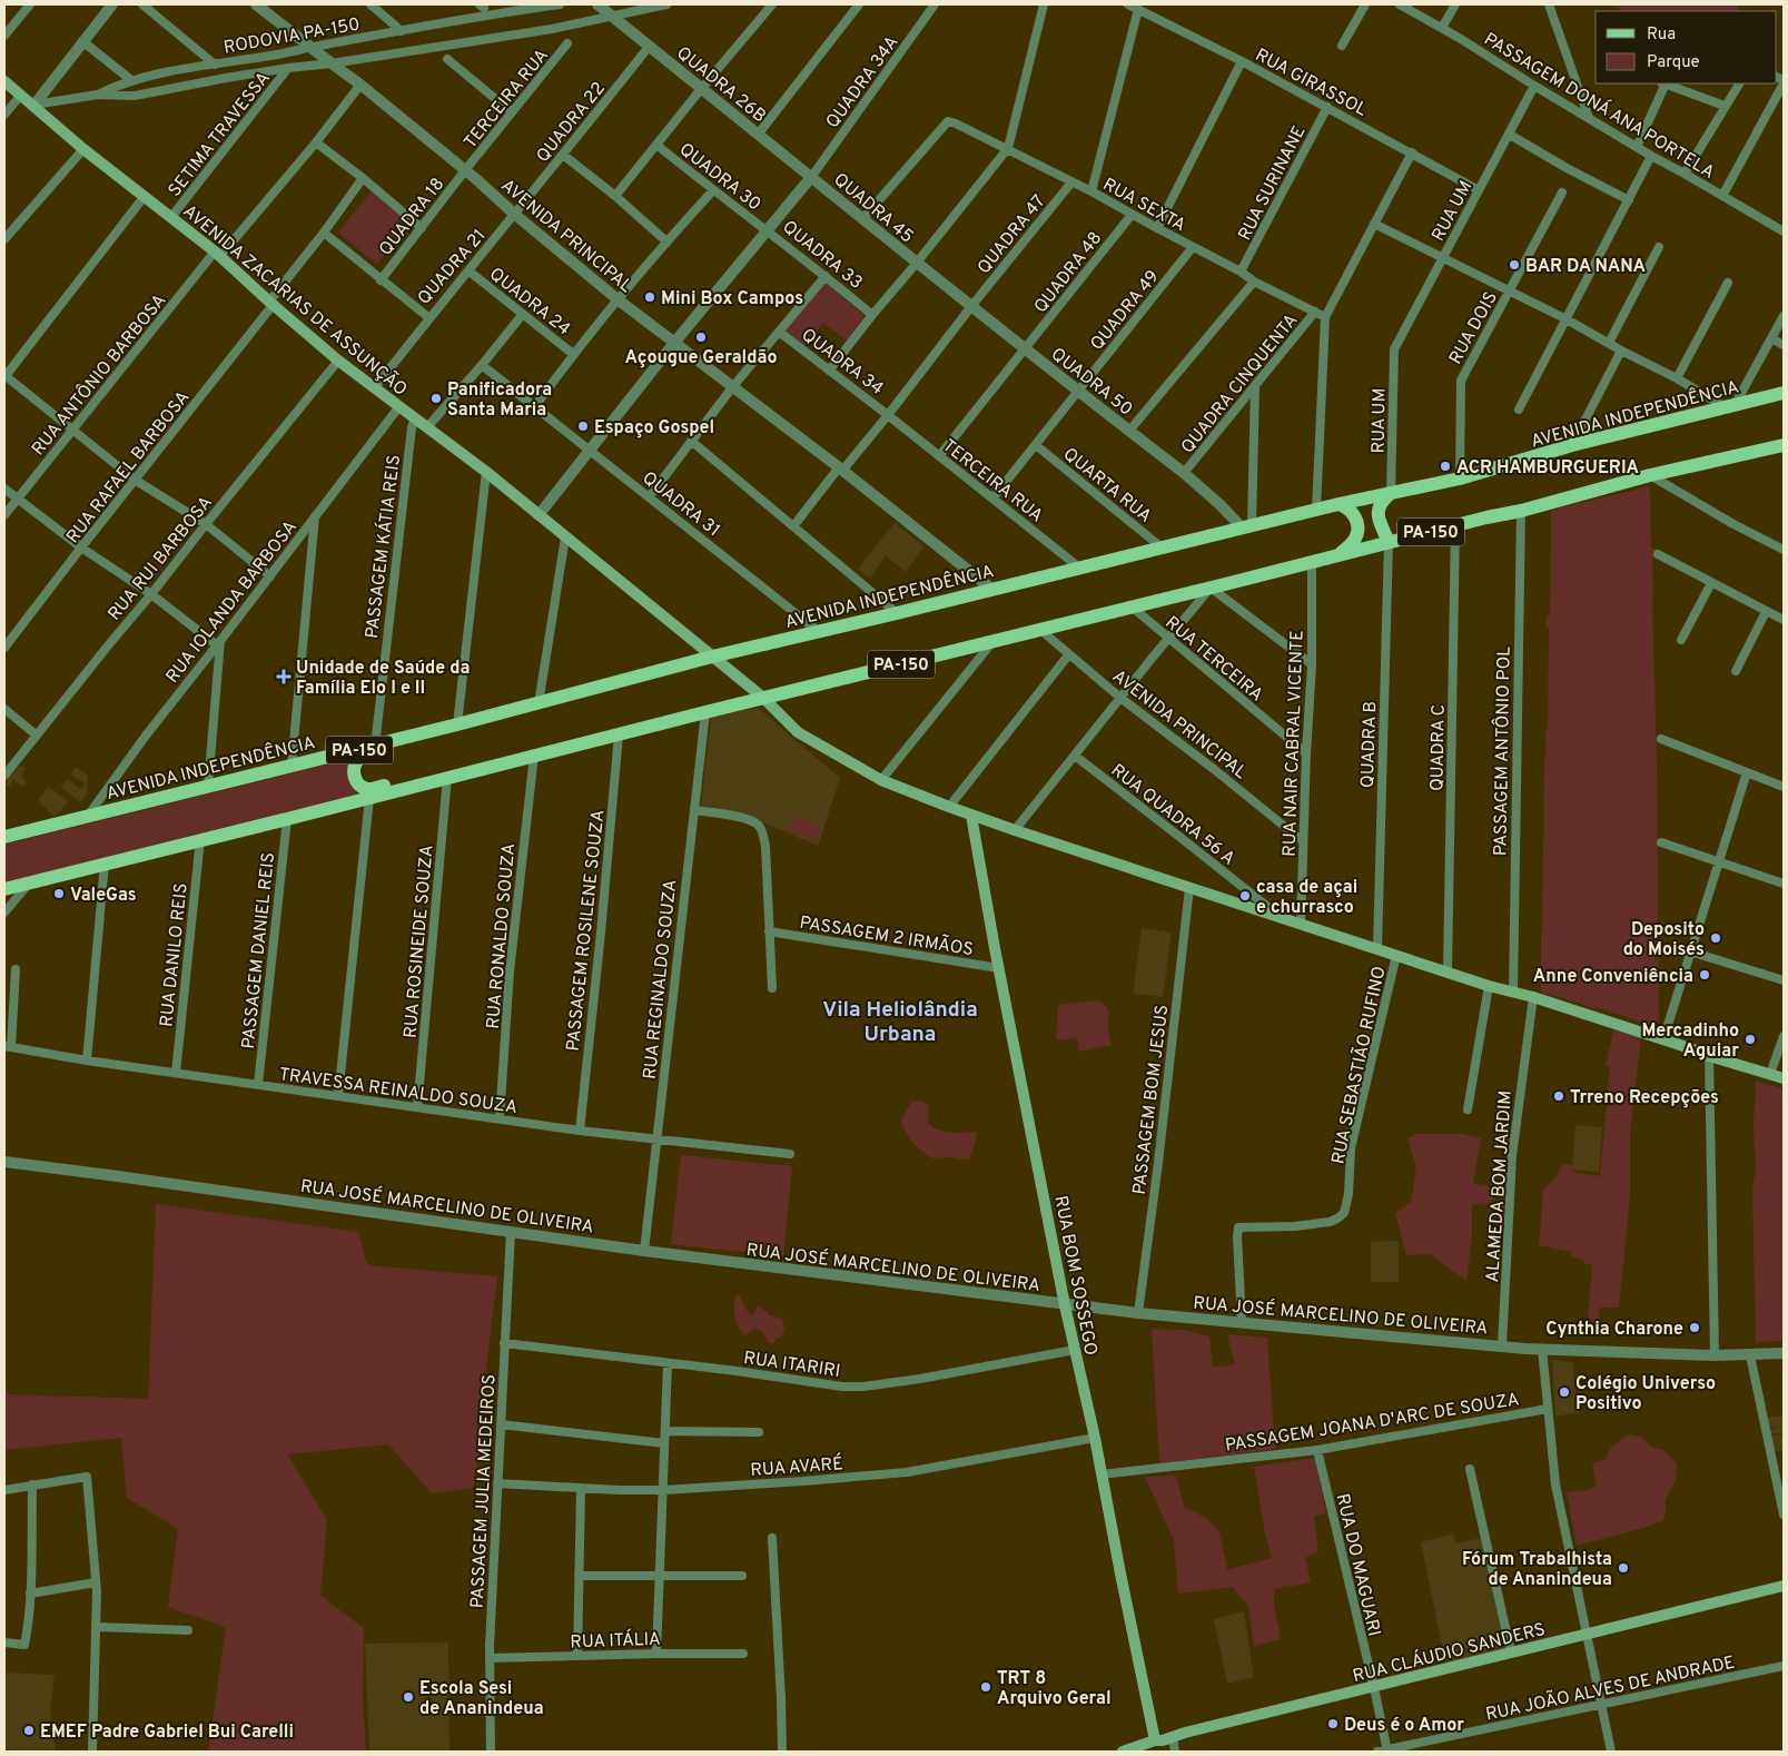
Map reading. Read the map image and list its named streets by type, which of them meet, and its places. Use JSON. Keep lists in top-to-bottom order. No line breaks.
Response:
{"streets":{"main road":["AVENIDA ZACARIAS DE ASSUNÇÃO","AVENIDA INDEPENDÊNCIA","PA-150","RUA BOM SOSSEGO","RUA CLÁUDIO SANDERS"],"street":["RODOVIA PA-150","QUADRA 34A","RUA GIRASSOL","QUADRA 26B","TERCEIRA RUA","PASSAGEM DONÁ ANA PORTELA","QUADRA 22","SETIMA TRAVESSA","QUADRA 30","RUA SURINANE","RUA SEXTA","QUADRA 45","RUA UM","QUADRA 18","QUADRA 47","AVENIDA PRINCIPAL","QUADRA 33","QUADRA 21","QUADRA 48","QUADRA 24","QUADRA 49","RUA DOIS","QUADRA 34","RUA ANTÔNIO BARBOSA","QUADRA 50","QUADRA CINQUENTA","RUA RAFAEL BARBOSA","QUARTA RUA","QUADRA 31","PASSAGEM KÁTIA REIS","RUA RUI BARBOSA","RUA IOLANDA BARBOSA","RUA TERCEIRA","RUA NAIR CABRAL VICENTE","QUADRA B","QUADRA C","PASSAGEM ANTÔNIO POL","RUA QUADRA 56 A","PASSAGEM ROSILENE SOUZA","PASSAGEM 2 IRMÃOS","RUA RONALDO SOUZA","RUA ROSINEIDE SOUZA","PASSAGEM DANIEL REIS","RUA DANILO REIS","RUA REGINALDO SOUZA","RUA SEBASTIÃO RUFINO","TRAVESSA REINALDO SOUZA","PASSAGEM BOM JESUS","ALAMEDA BOM JARDIM","RUA JOSÉ MARCELINO DE OLIVEIRA","RUA ITARIRI","PASSAGEM JOANA D'ARC DE SOUZA","RUA AVARÉ","PASSAGEM JULIA MEDEIROS","RUA DO MAGUARI","RUA ITÁLIA","RUA JOÃO ALVES DE ANDRADE"]},"crossings":[["RODOVIA PA-150","QUADRA 26B"],["RODOVIA PA-150","SETIMA TRAVESSA"],["RODOVIA PA-150","AVENIDA PRINCIPAL"],["RODOVIA PA-150","AVENIDA ZACARIAS DE ASSUNÇÃO"],["QUADRA 34A","QUADRA 26B"],["QUADRA 34A","QUADRA 45"],["RUA GIRASSOL","RUA SURINANE"],["RUA GIRASSOL","RUA UM"],["QUADRA 26B","QUADRA 22"],["QUADRA 26B","QUADRA 45"],["TERCEIRA RUA","QUADRA 18"],["TERCEIRA RUA","QUADRA 47"],["TERCEIRA RUA","AVENIDA PRINCIPAL"],["TERCEIRA RUA","QUADRA 48"],["TERCEIRA RUA","QUADRA 49"],["TERCEIRA RUA","QUADRA 34"],["TERCEIRA RUA","AVENIDA INDEPENDÊNCIA"],["PASSAGEM DONÁ ANA PORTELA","RUA UM"],["QUADRA 22","AVENIDA PRINCIPAL"],["QUADRA 22","QUADRA 21"],["SETIMA TRAVESSA","AVENIDA ZACARIAS DE ASSUNÇÃO"],["QUADRA 30","QUADRA 33"],["QUADRA 30","QUADRA 24"],["RUA SURINANE","RUA SEXTA"],["RUA SEXTA","QUADRA 45"],["RUA SEXTA","QUADRA 47"],["RUA SEXTA","QUADRA 48"],["RUA SEXTA","QUADRA 49"],["RUA SEXTA","QUADRA CINQUENTA"],["QUADRA 45","QUADRA 50"],["RUA UM","AVENIDA INDEPENDÊNCIA"],["QUADRA 18","AVENIDA PRINCIPAL"],["QUADRA 18","QUADRA 21"],["QUADRA 47","AVENIDA PRINCIPAL"],["QUADRA 47","QUADRA 34"],["QUADRA 47","QUADRA 50"],["AVENIDA PRINCIPAL","QUADRA 33"],["AVENIDA PRINCIPAL","QUADRA 21"],["AVENIDA PRINCIPAL","QUADRA 24"],["AVENIDA PRINCIPAL","RUA ANTÔNIO BARBOSA"],["AVENIDA PRINCIPAL","AVENIDA INDEPENDÊNCIA"],["AVENIDA PRINCIPAL","PA-150"],["AVENIDA PRINCIPAL","RUA NAIR CABRAL VICENTE"],["QUADRA 33","QUADRA 31"],["QUADRA 21","QUADRA 24"],["QUADRA 21","RUA RAFAEL BARBOSA"],["QUADRA 48","QUADRA 50"],["AVENIDA ZACARIAS DE ASSUNÇÃO","RUA ANTÔNIO BARBOSA"],["AVENIDA ZACARIAS DE ASSUNÇÃO","AVENIDA INDEPENDÊNCIA"],["AVENIDA ZACARIAS DE ASSUNÇÃO","RUA RAFAEL BARBOSA"],["AVENIDA ZACARIAS DE ASSUNÇÃO","PA-150"],["AVENIDA ZACARIAS DE ASSUNÇÃO","PASSAGEM KÁTIA REIS"],["AVENIDA ZACARIAS DE ASSUNÇÃO","RUA RUI BARBOSA"],["AVENIDA ZACARIAS DE ASSUNÇÃO","RUA IOLANDA BARBOSA"],["AVENIDA ZACARIAS DE ASSUNÇÃO","RUA NAIR CABRAL VICENTE"],["AVENIDA ZACARIAS DE ASSUNÇÃO","QUADRA B"],["AVENIDA ZACARIAS DE ASSUNÇÃO","QUADRA C"],["AVENIDA ZACARIAS DE ASSUNÇÃO","PASSAGEM ANTÔNIO POL"],["AVENIDA ZACARIAS DE ASSUNÇÃO","RUA QUADRA 56 A"],["AVENIDA ZACARIAS DE ASSUNÇÃO","RUA SEBASTIÃO RUFINO"],["AVENIDA ZACARIAS DE ASSUNÇÃO","PASSAGEM BOM JESUS"],["AVENIDA ZACARIAS DE ASSUNÇÃO","ALAMEDA BOM JARDIM"],["AVENIDA ZACARIAS DE ASSUNÇÃO","RUA BOM SOSSEGO"],["QUADRA 24","QUADRA 31"],["QUADRA 49","QUADRA 50"],["QUADRA 49","QUARTA RUA"],["RUA DOIS","AVENIDA INDEPENDÊNCIA"],["QUADRA 50","QUADRA CINQUENTA"],["QUADRA 50","AVENIDA INDEPENDÊNCIA"],["AVENIDA INDEPENDÊNCIA","QUARTA RUA"],["AVENIDA INDEPENDÊNCIA","QUADRA 31"],["AVENIDA INDEPENDÊNCIA","PASSAGEM KÁTIA REIS"],["AVENIDA INDEPENDÊNCIA","RUA IOLANDA BARBOSA"],["PA-150","RUA TERCEIRA"],["PA-150","RUA NAIR CABRAL VICENTE"],["PA-150","QUADRA B"],["PA-150","QUADRA C"],["PA-150","PASSAGEM ANTÔNIO POL"],["PA-150","PASSAGEM ROSILENE SOUZA"],["PA-150","RUA RONALDO SOUZA"],["PA-150","RUA ROSINEIDE SOUZA"],["PA-150","PASSAGEM DANIEL REIS"],["PA-150","RUA DANILO REIS"],["PA-150","RUA REGINALDO SOUZA"],["RUA TERCEIRA","RUA NAIR CABRAL VICENTE"],["PASSAGEM ROSILENE SOUZA","TRAVESSA REINALDO SOUZA"],["PASSAGEM 2 IRMÃOS","RUA BOM SOSSEGO"],["RUA RONALDO SOUZA","TRAVESSA REINALDO SOUZA"],["RUA ROSINEIDE SOUZA","TRAVESSA REINALDO SOUZA"],["PASSAGEM DANIEL REIS","TRAVESSA REINALDO SOUZA"],["RUA DANILO REIS","TRAVESSA REINALDO SOUZA"],["RUA REGINALDO SOUZA","TRAVESSA REINALDO SOUZA"],["RUA REGINALDO SOUZA","RUA JOSÉ MARCELINO DE OLIVEIRA"],["RUA SEBASTIÃO RUFINO","RUA JOSÉ MARCELINO DE OLIVEIRA"],["PASSAGEM BOM JESUS","RUA JOSÉ MARCELINO DE OLIVEIRA"],["ALAMEDA BOM JARDIM","RUA JOSÉ MARCELINO DE OLIVEIRA"],["RUA JOSÉ MARCELINO DE OLIVEIRA","RUA BOM SOSSEGO"],["RUA JOSÉ MARCELINO DE OLIVEIRA","PASSAGEM JULIA MEDEIROS"],["RUA BOM SOSSEGO","RUA ITARIRI"],["RUA BOM SOSSEGO","PASSAGEM JOANA D'ARC DE SOUZA"],["RUA BOM SOSSEGO","RUA AVARÉ"],["RUA BOM SOSSEGO","RUA CLÁUDIO SANDERS"],["RUA ITARIRI","PASSAGEM JULIA MEDEIROS"],["PASSAGEM JOANA D'ARC DE SOUZA","RUA DO MAGUARI"],["RUA AVARÉ","PASSAGEM JULIA MEDEIROS"],["PASSAGEM JULIA MEDEIROS","RUA ITÁLIA"],["RUA DO MAGUARI","RUA CLÁUDIO SANDERS"],["RUA DO MAGUARI","RUA JOÃO ALVES DE ANDRADE"]],"districts":["Vila Heliolândia Urbana"],"places":{"other":["BAR DA NANA","Mini Box Campos","Açougue Geraldão","Panificadora Santa Maria","Espaço Gospel","ACR HAMBURGUERIA","ValeGas","casa de açai e churrasco","Deposito do Moisés","Anne Conveniência","Mercadinho Aguiar","Trreno Recepções","Cynthia Charone","Colégio Universo Positivo","Fórum Trabalhista de Ananindeua","TRT 8 Arquivo Geral","Escola Sesi de Ananindeua","Deus é o Amor","EMEF Padre Gabriel Bui Carelli"],"health":["Unidade de Saúde da Família Elo I e II"]},"legend":["Rua","Parque"]}
